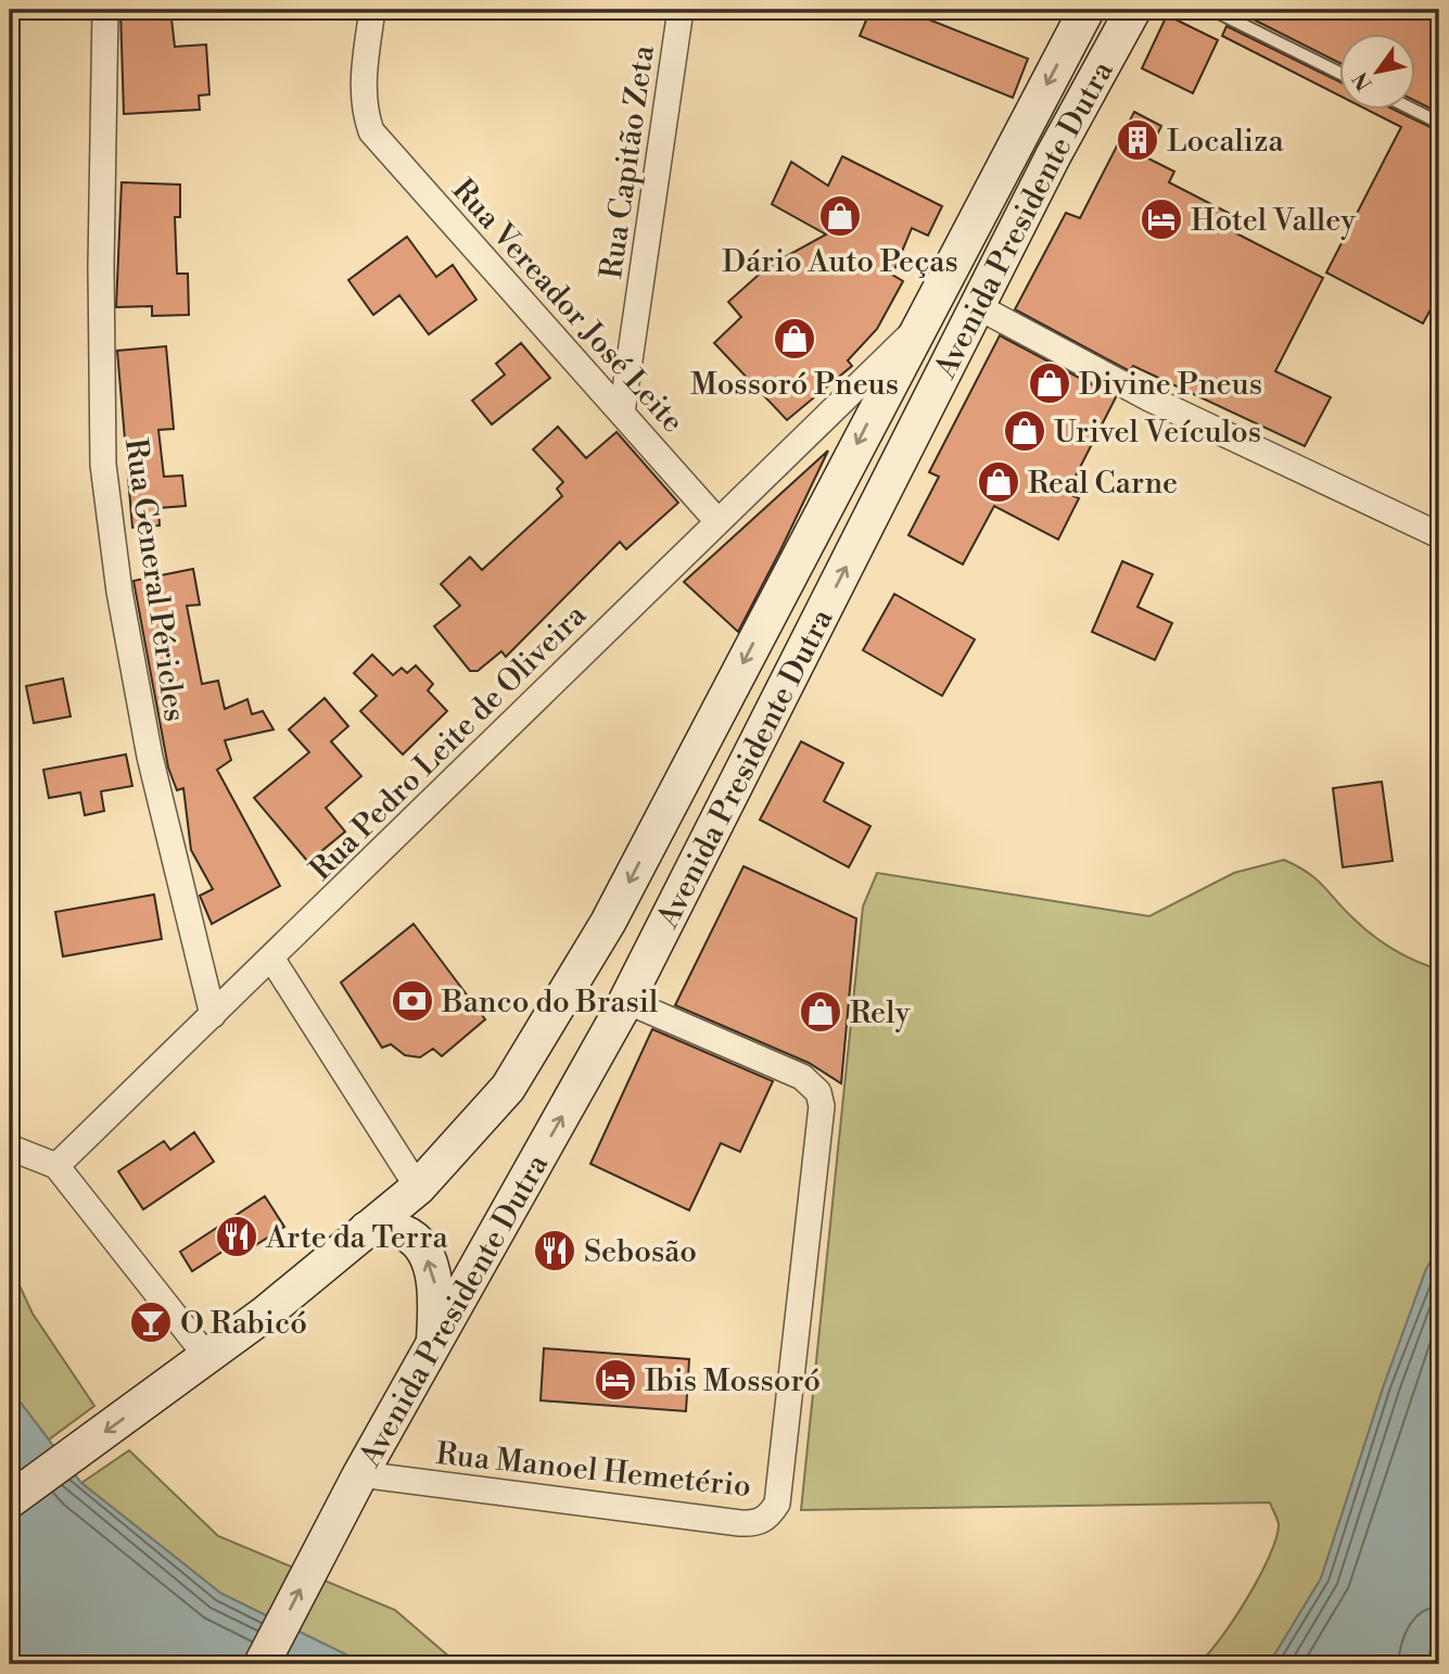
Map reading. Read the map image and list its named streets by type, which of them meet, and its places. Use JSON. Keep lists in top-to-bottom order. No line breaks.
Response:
{"streets":{"main road":["Avenida Presidente Dutra"],"street":["Rua Capitão Zeta","Rua Vereador José Leite","Rua General Péricles","Rua Pedro Leite de Oliveira","Rua Manoel Hemetério"]},"crossings":[["Rua Capitão Zeta","Rua Vereador José Leite"],["Avenida Presidente Dutra","Rua Pedro Leite de Oliveira"],["Avenida Presidente Dutra","Rua Manoel Hemetério"],["Rua Vereador José Leite","Rua Pedro Leite de Oliveira"],["Rua General Péricles","Rua Pedro Leite de Oliveira"]],"places":{"building":["Localiza"],"shop":["Dário Auto Peças","Mossoró Pneus","Divine Pneus","Urivel Veículos","Real Carne","Rely"],"hotel":["Hotel Valley","Ibis Mossoró"],"bank":["Banco do Brasil"],"restaurant":["Arte da Terra","Sebosão"],"bar":["O Rabicó"]},"north":"bottom left"}
